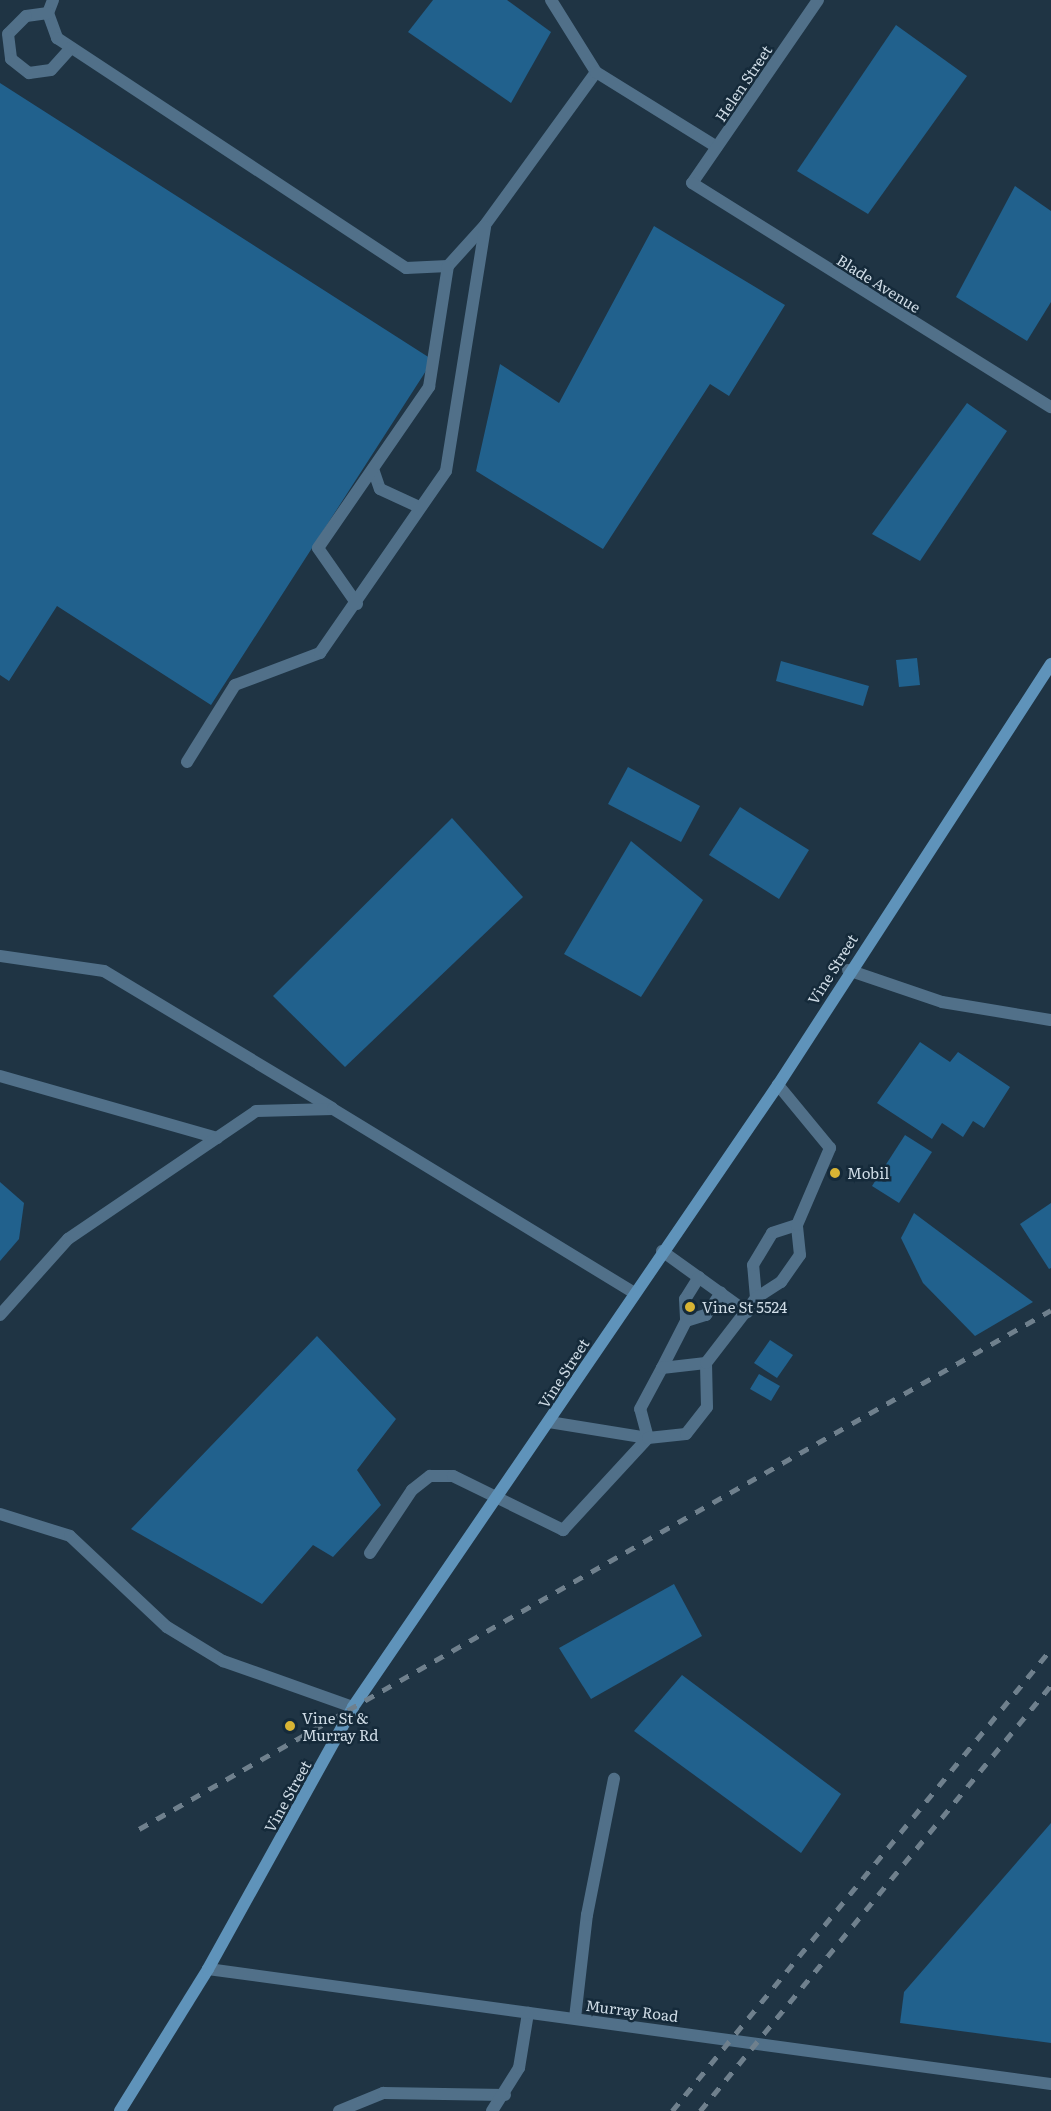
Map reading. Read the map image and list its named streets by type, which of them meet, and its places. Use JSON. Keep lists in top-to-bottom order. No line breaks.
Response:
{"streets":{"main road":["Vine Street"],"street":["Helen Street","Blade Avenue","Murray Road"]},"crossings":[["Helen Street","Blade Avenue"],["Vine Street","Murray Road"]],"places":["Mobil","Vine St 5524","Vine St & Murray Rd"]}
